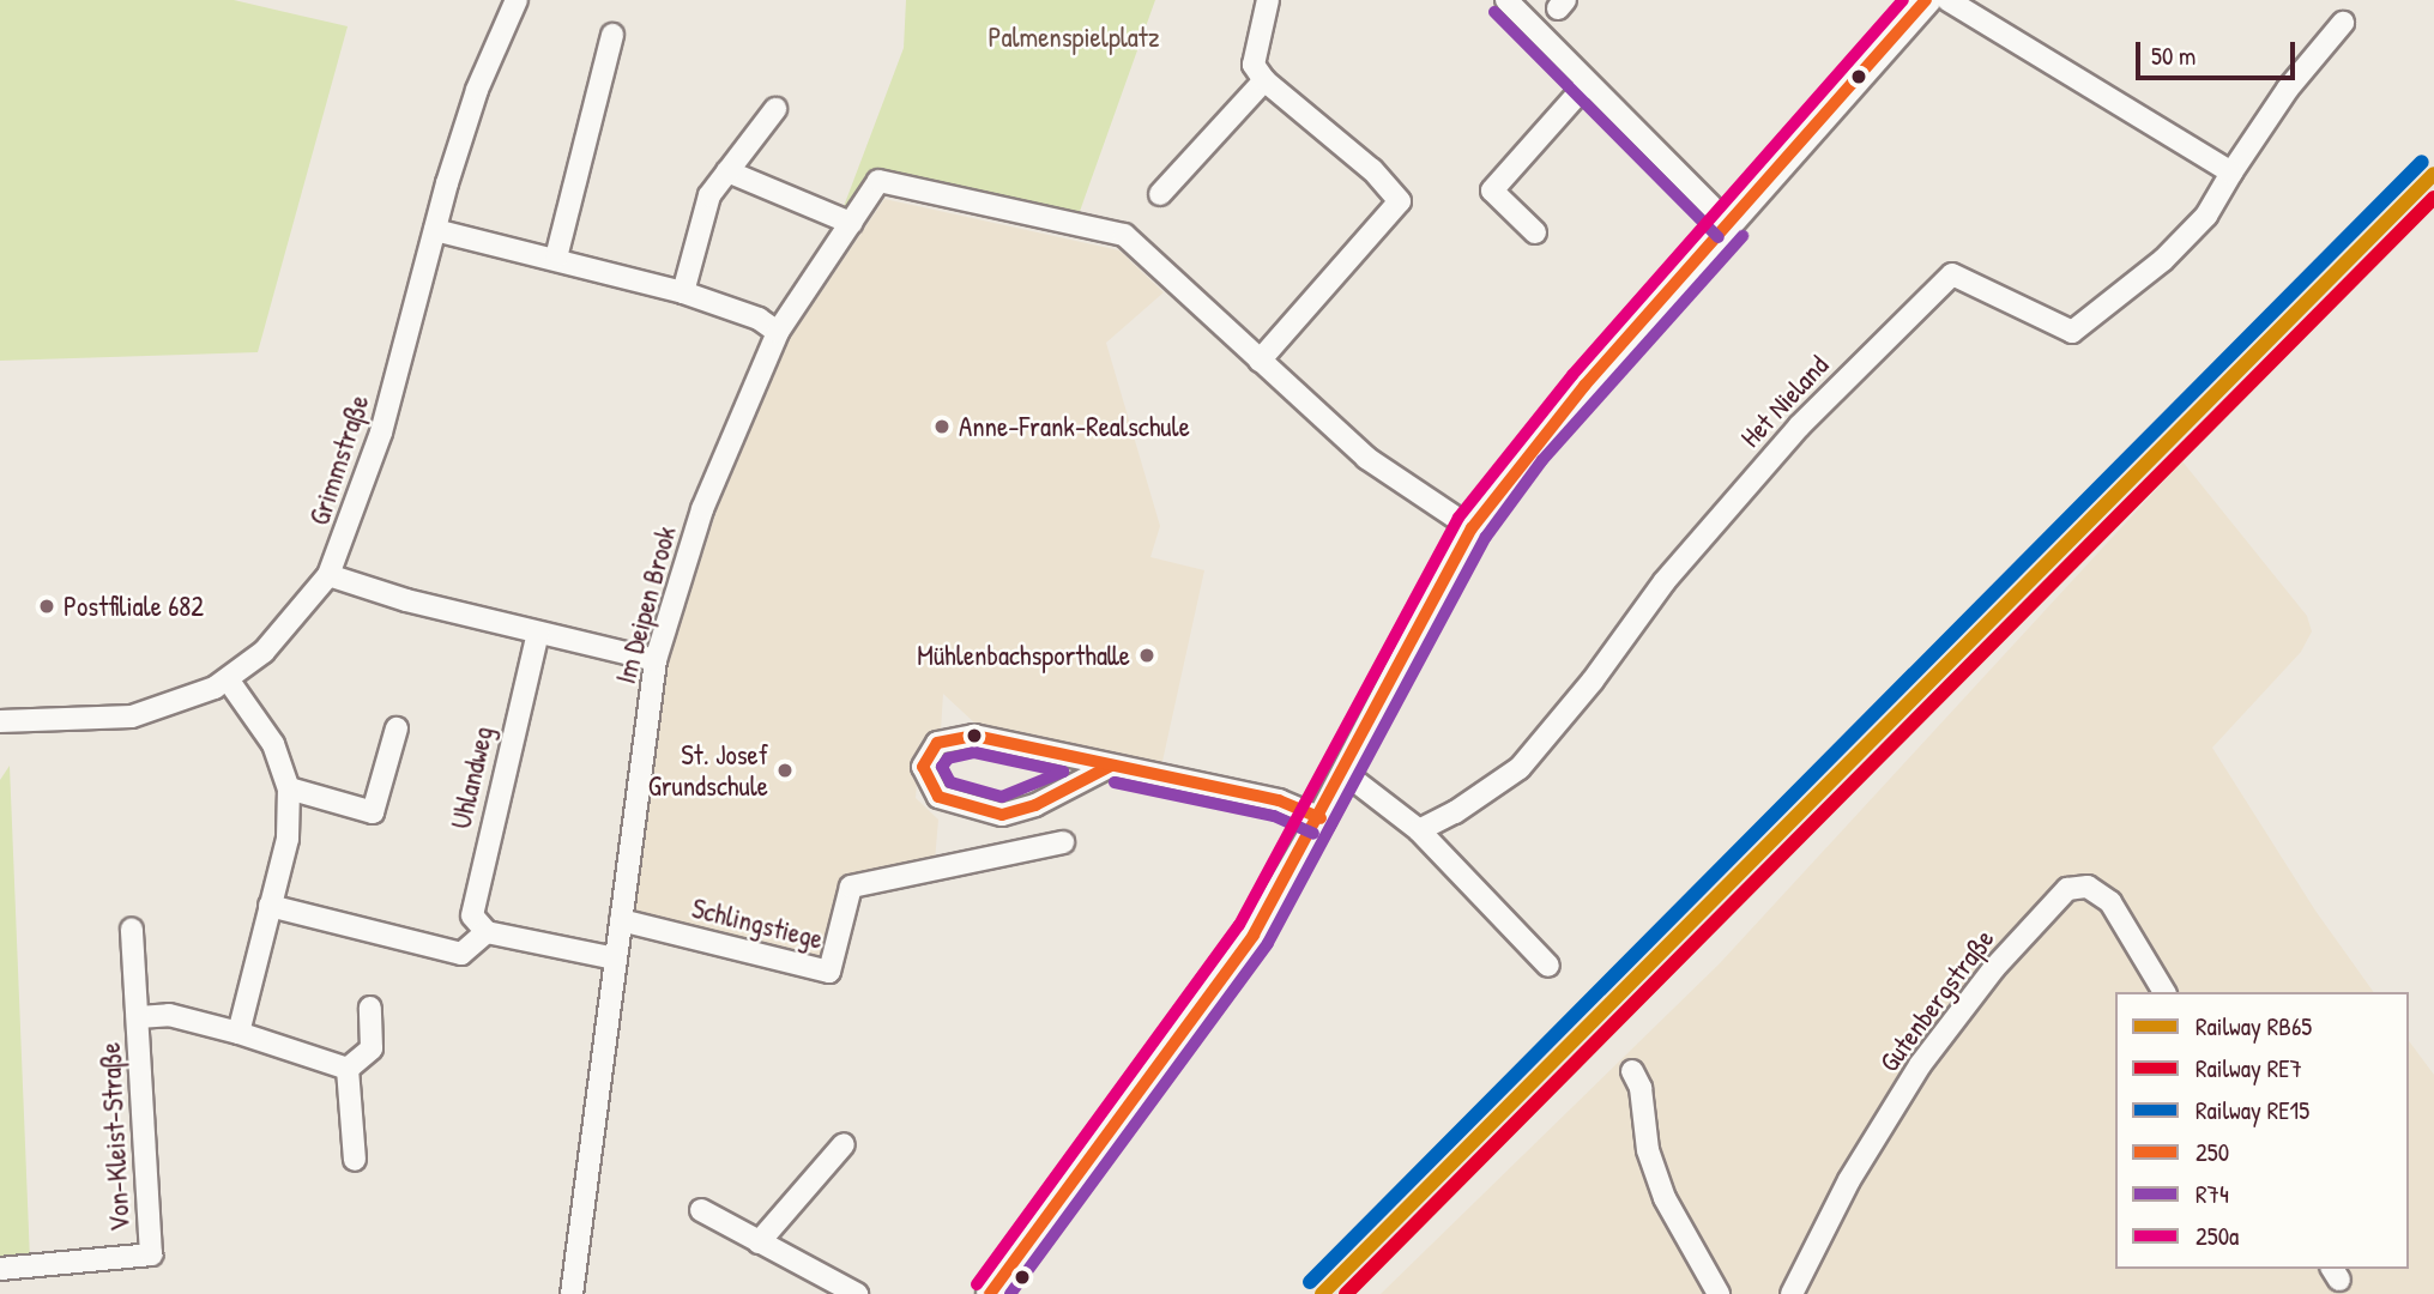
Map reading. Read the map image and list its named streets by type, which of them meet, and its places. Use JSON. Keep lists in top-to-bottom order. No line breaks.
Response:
{"streets":{"street":["Het Nieland","Grimmstraße","Im Deipen Brook","Uhlandweg","Schlingstiege","Gutenbergstraße","Von-Kleist-Straße"]},"crossings":[["Im Deipen Brook","Schlingstiege"]],"parks":["Palmenspielplatz"],"places":["Anne-Frank-Realschule","Postfiliale 682","Mühlenbachsporthalle","St. Josef Grundschule"],"lines":["transit line 250","transit line 250a","transit line R74","rail line RE15","rail line RB65","rail line RE7"],"legend":["Railway RB65","Railway RE7","Railway RE15","250","R74","250a"],"scale_bar":"50 m"}
